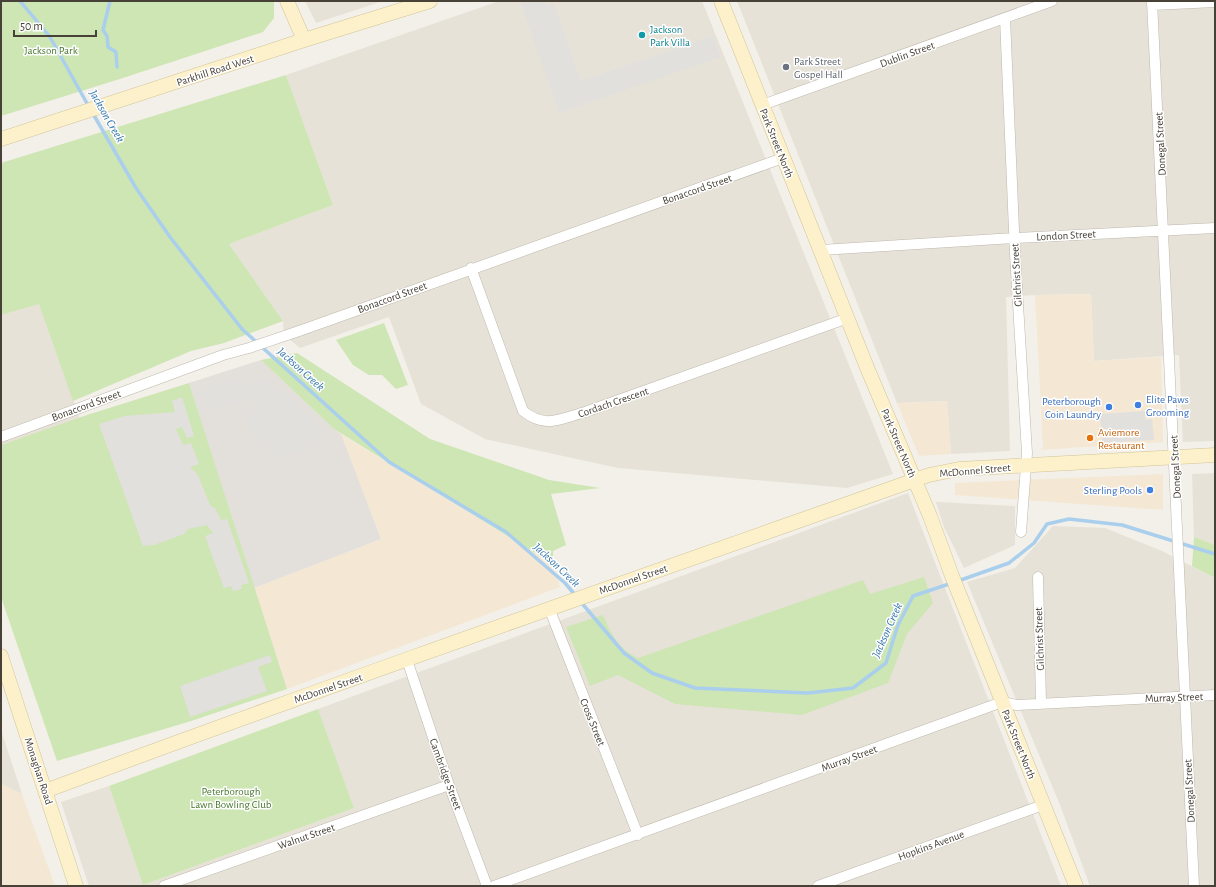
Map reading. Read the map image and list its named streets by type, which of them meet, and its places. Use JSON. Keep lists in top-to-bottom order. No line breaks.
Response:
{"streets":{"street":["Dublin Street","Parkhill Road West","Park Street North","Donegal Street","Bonaccord Street","London Street","Gilchrist Street","Cordach Crescent","McDonnel Street","Murray Street","Cross Street","Monaghan Road","Cambridge Street","Walnut Street","Hopkins Avenue"]},"crossings":[["Dublin Street","Park Street North"],["Dublin Street","Gilchrist Street"],["Park Street North","Bonaccord Street"],["Park Street North","London Street"],["Park Street North","Cordach Crescent"],["Park Street North","McDonnel Street"],["Park Street North","Murray Street"],["Park Street North","Hopkins Avenue"],["Donegal Street","London Street"],["Donegal Street","McDonnel Street"],["Donegal Street","Murray Street"],["Bonaccord Street","Cordach Crescent"],["London Street","Gilchrist Street"],["Gilchrist Street","McDonnel Street"],["Gilchrist Street","Murray Street"],["McDonnel Street","Cross Street"],["McDonnel Street","Monaghan Road"],["McDonnel Street","Cambridge Street"],["Murray Street","Cross Street"],["Cambridge Street","Walnut Street"]],"water":["Jackson Creek"],"parks":["Jackson Park","Peterborough Lawn Bowling Club"],"places":["Jackson Park Villa","Park Street Gospel Hall","Elite Paws Grooming","Peterborough Coin Laundry","Aviemore Restaurant","Sterling Pools"],"scale_bar":"50 m"}
